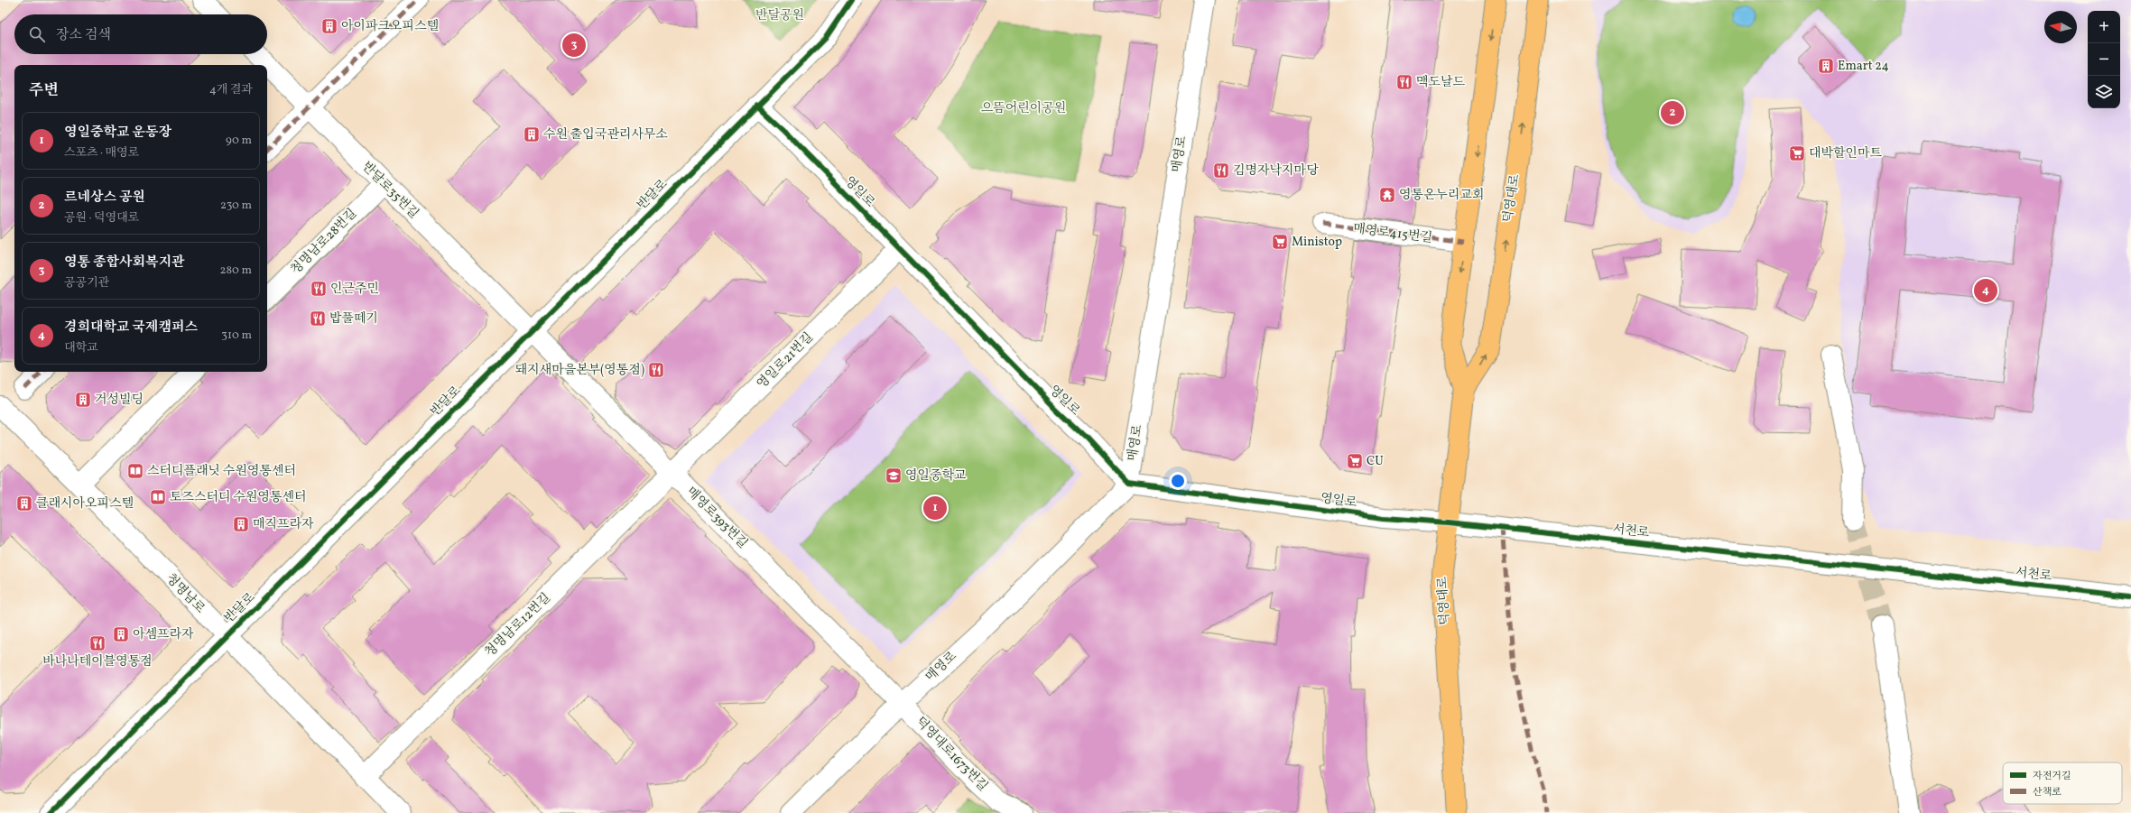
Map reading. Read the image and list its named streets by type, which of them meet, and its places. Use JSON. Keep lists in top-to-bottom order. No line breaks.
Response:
{"streets":{"main road":["덕영대로"],"street":["매영로","반달로35번길","영일로","반달로","매영로415번길","청명남로28번길","영일로21번길","매영로393번길","서천로","청명남로","청명남로12번길","덕영대로1673번길"]},"crossings":[["매영로","영일로"],["매영로","매영로393번길"],["매영로","덕영대로1673번길"],["반달로35번길","반달로"],["반달로35번길","청명남로28번길"],["반달로35번길","매영로393번길"],["영일로","반달로"],["영일로","덕영대로"],["영일로","영일로21번길"],["영일로","서천로"],["반달로","매영로393번길"],["반달로","청명남로"],["덕영대로","매영로415번길"],["덕영대로","서천로"],["영일로21번길","매영로393번길"],["영일로21번길","청명남로12번길"],["매영로393번길","청명남로12번길"],["매영로393번길","덕영대로1673번길"],["청명남로","청명남로12번길"]],"parks":["반달공원","으뜸어린이공원"],"places":{"building":["아이파크오피스텔","Emart 24","수원 출입국관리사무소","거성빌딩","클래시아오피스텔","매직프라자","아셈프라자"],"restaurant":["맥도날드","김명자낙지마당","인근주민","밥풀떼기","돼지새마을본부(영통점)","바나나테이블영통점"],"supermarket":["대박할인마트","Ministop","CU"],"temple":["영통온누리교회"],"library":["스터디플래닛 수원영통센터","토즈스터디 수원영통센터"],"school or university":["영일중학교"]},"legend":["자전거길","산책로"],"north":"left","page":{"map_buttons":["+","−"],"search":"장소 검색","pins":["3","2","4","1"],"heading":["주변","4개 결과"],"list":[{"mark":"1","name":"영일중학교 운동장","note":"스포츠 · 매영로","value":"90 m"},{"mark":"2","name":"르네상스 공원","note":"공원 · 덕영대로","value":"230 m"},{"mark":"3","name":"영통 종합사회복지관","note":"공공기관","value":"280 m"},{"mark":"4","name":"경희대학교 국제캠퍼스","note":"대학교","value":"310 m"}]}}
